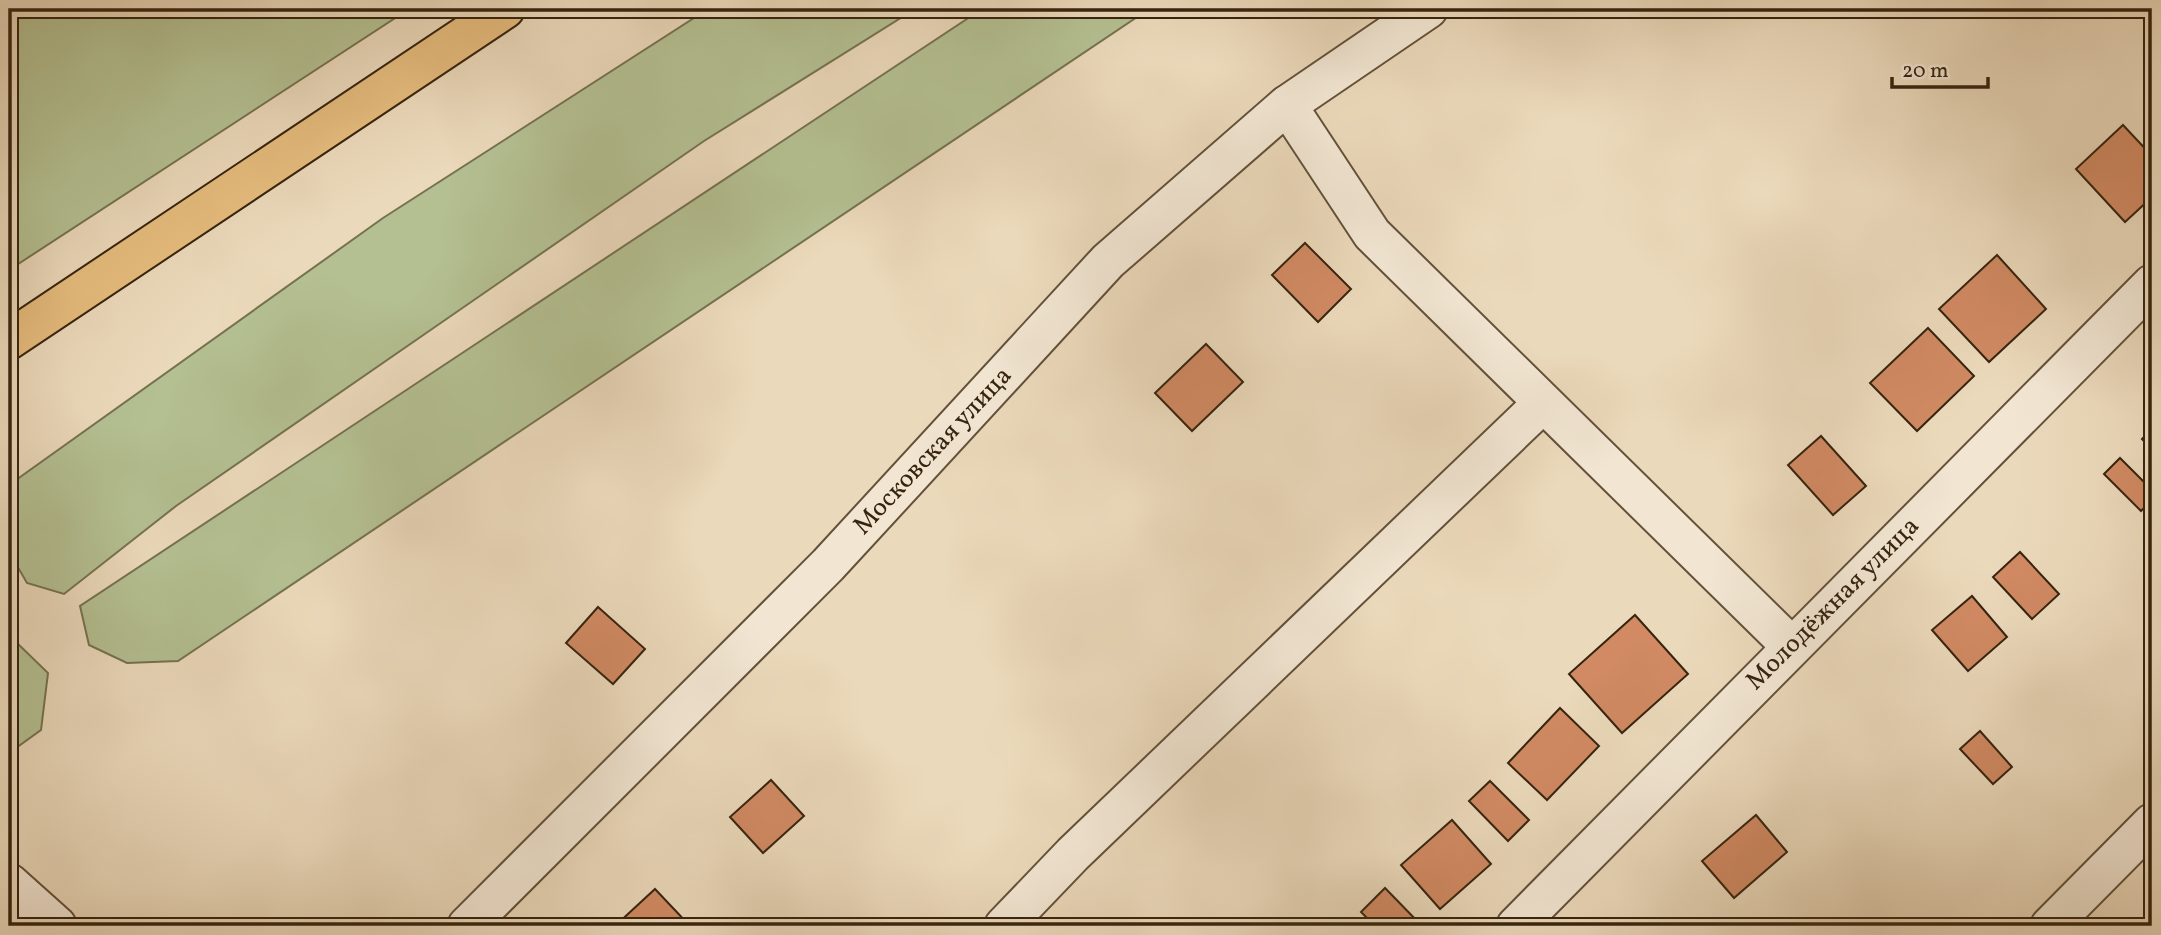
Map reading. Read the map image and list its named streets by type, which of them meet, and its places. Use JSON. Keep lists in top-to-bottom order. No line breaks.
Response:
{"streets":{"street":["Московская улица","Молодёжная улица"]},"scale_bar":"20 m"}
